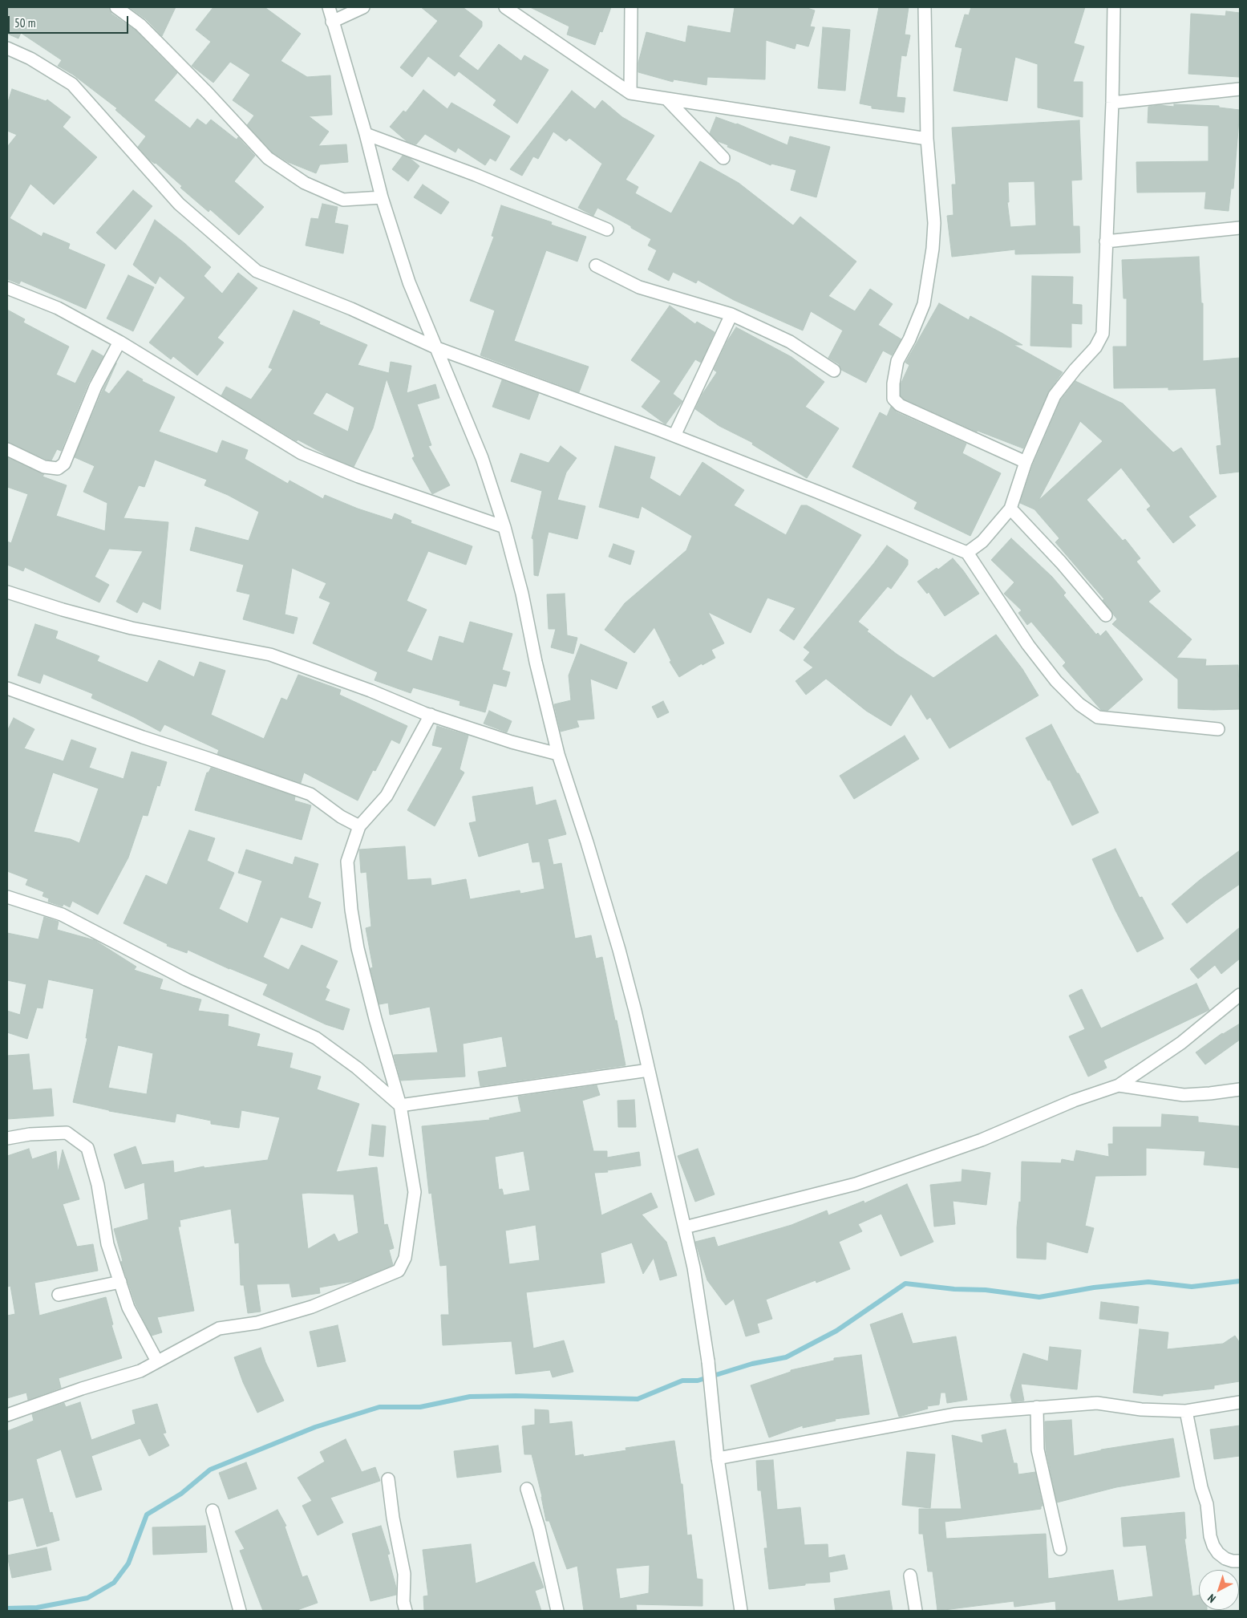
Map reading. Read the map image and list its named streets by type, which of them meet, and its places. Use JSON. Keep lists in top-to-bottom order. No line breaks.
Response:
{"scale_bar":"50 m","north":"bottom left"}
